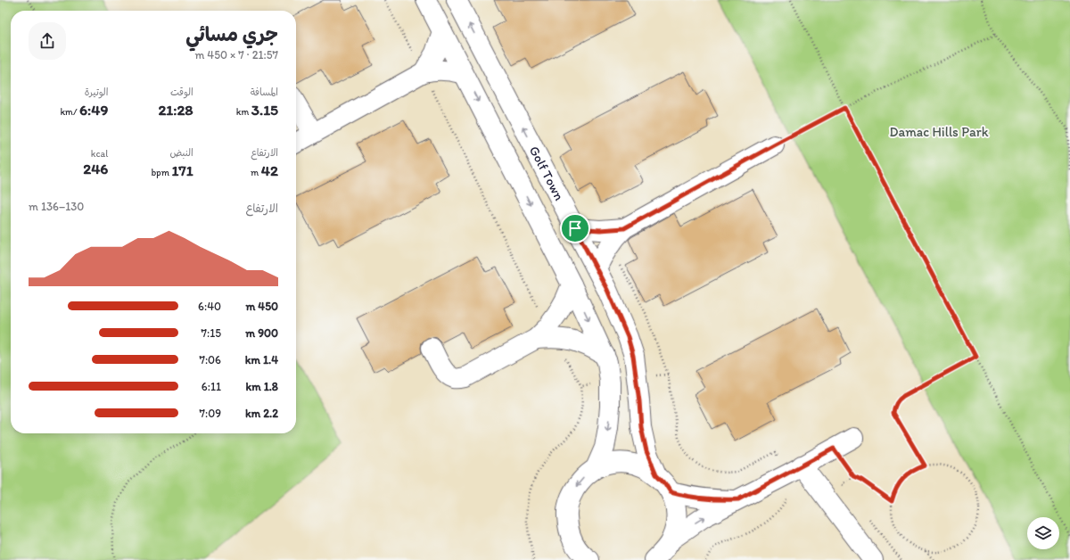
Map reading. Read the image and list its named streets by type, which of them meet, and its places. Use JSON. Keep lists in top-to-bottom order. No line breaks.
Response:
{"streets":{"street":["Golf Town"]},"parks":["Damac Hills Park"],"page":{"heading":["جري مسائي","21:57 · 7 × 450 m"],"stats":[["المسافة","3.15 km"],["الوقت","21:28"],["الوتيرة","6:49 /km"],["الارتفاع","42 m"],["النبض","171 bpm"],["kcal","246"]],"chart":["الارتفاع","130–136 m"],"list":[{"name":"450 m","note":"6:40"},{"name":"900 m","note":"7:15"},{"name":"1.4 km","note":"7:06"},{"name":"1.8 km","note":"6:11"},{"name":"2.2 km","note":"7:09"}]}}
